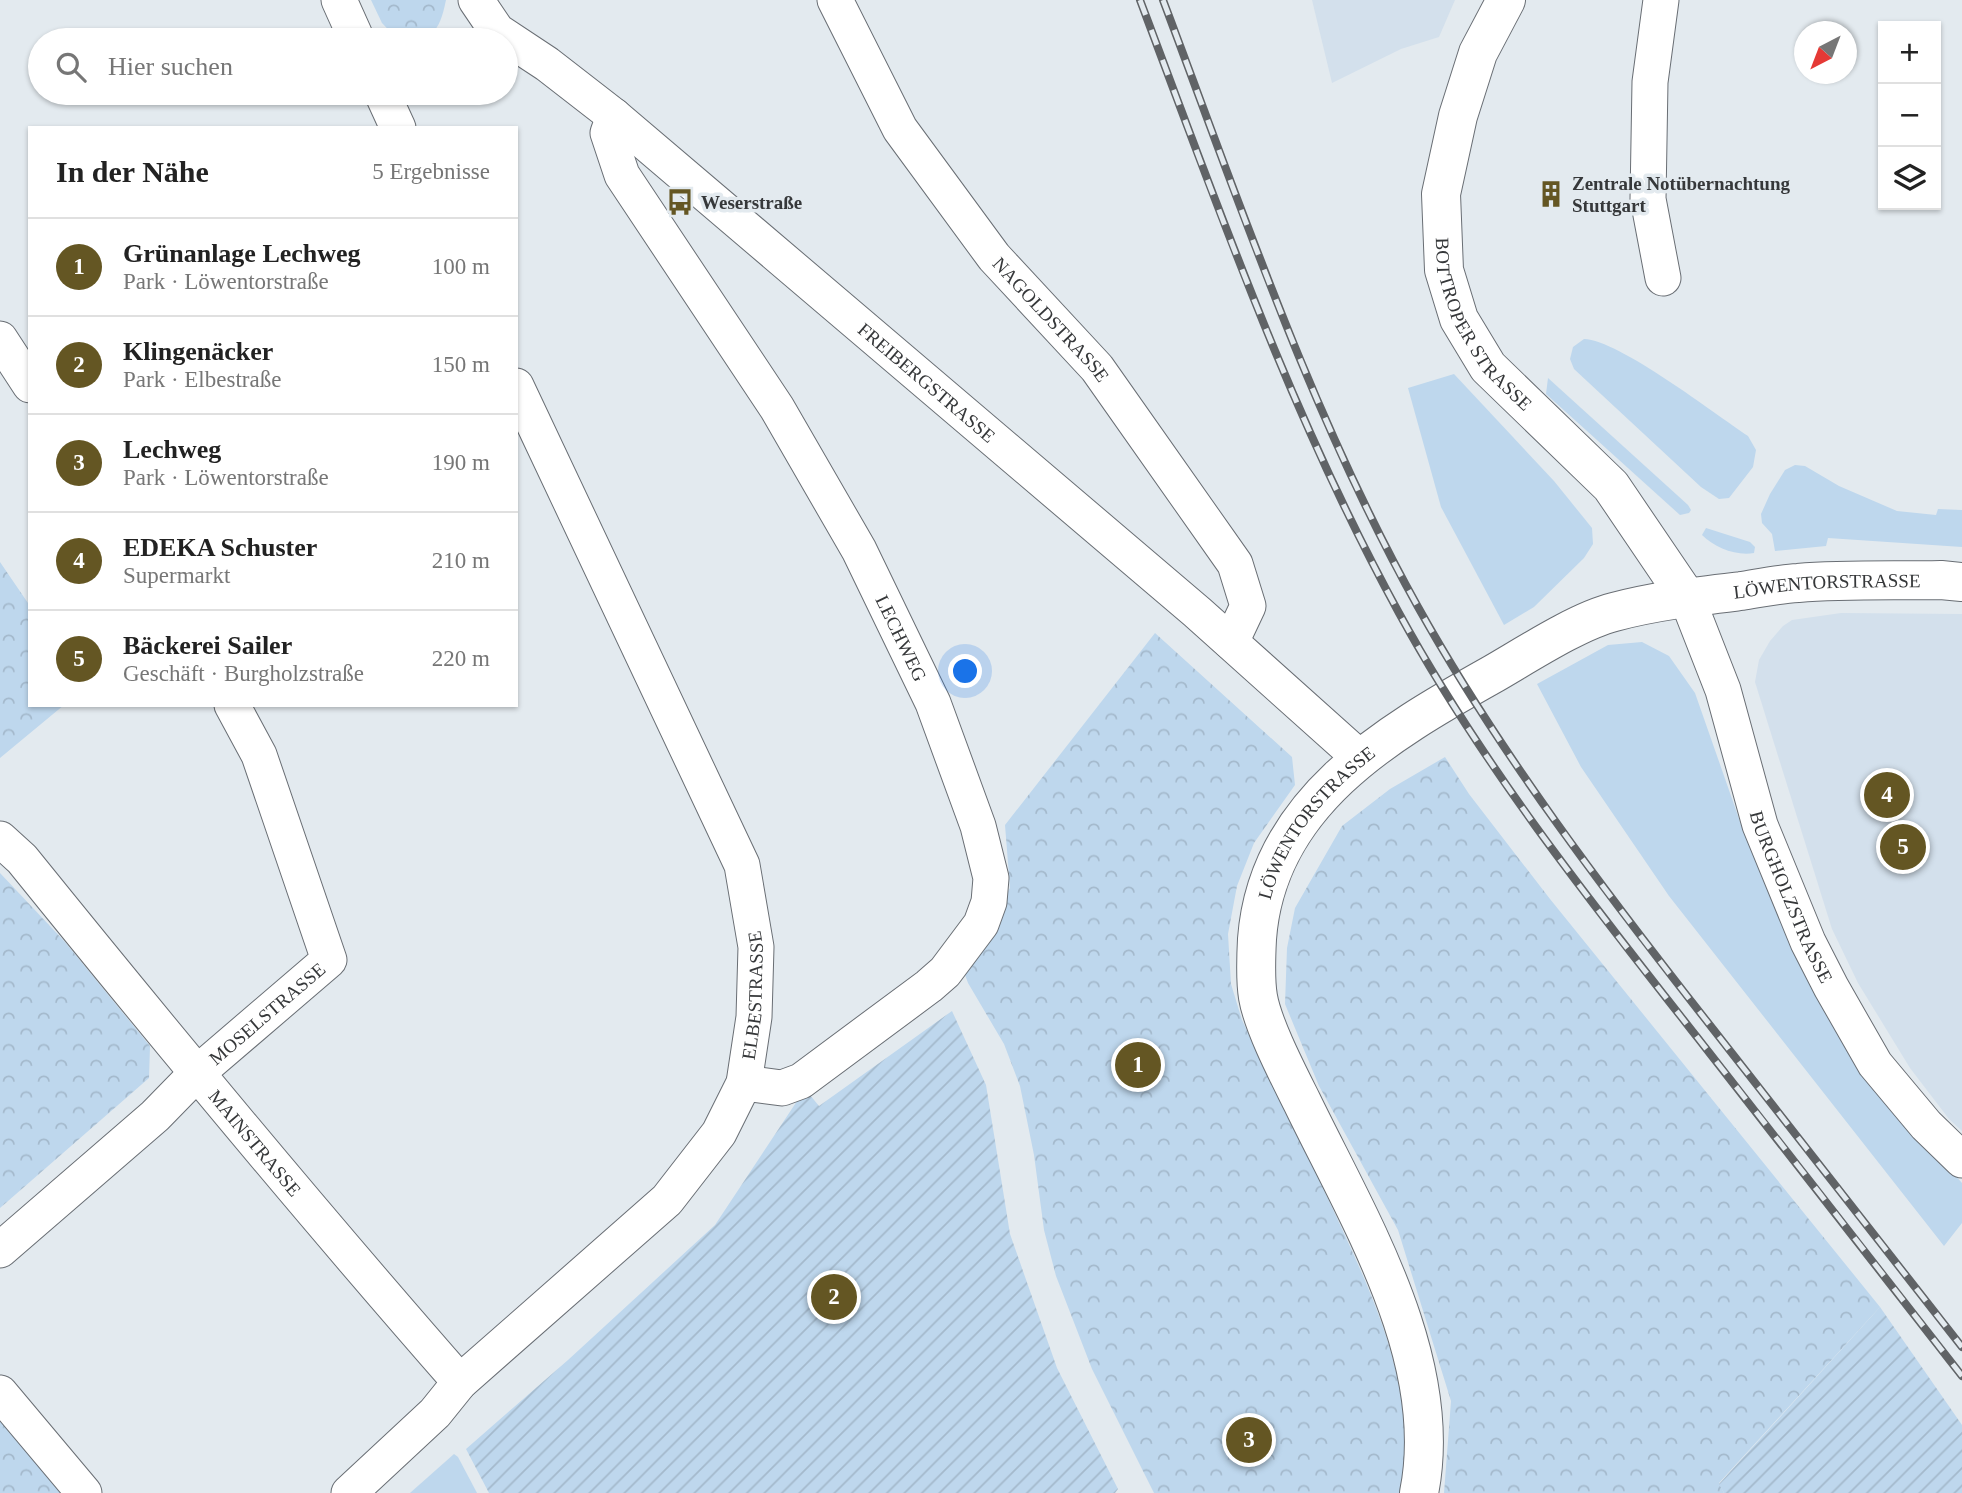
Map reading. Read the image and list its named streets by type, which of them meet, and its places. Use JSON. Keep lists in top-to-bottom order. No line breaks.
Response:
{"streets":{"main road":["BOTTROPER STRASSE","LÖWENTORSTRASSE"],"street":["NAGOLDSTRASSE","FREIBERGSTRASSE","LECHWEG","BURGHOLZSTRASSE","ELBESTRASSE","MOSELSTRASSE","MAINSTRASSE"]},"crossings":[["NAGOLDSTRASSE","FREIBERGSTRASSE"],["BOTTROPER STRASSE","LÖWENTORSTRASSE"],["BOTTROPER STRASSE","BURGHOLZSTRASSE"],["FREIBERGSTRASSE","LÖWENTORSTRASSE"],["FREIBERGSTRASSE","LECHWEG"],["LÖWENTORSTRASSE","BURGHOLZSTRASSE"],["LECHWEG","ELBESTRASSE"],["ELBESTRASSE","MAINSTRASSE"],["MOSELSTRASSE","MAINSTRASSE"]],"places":{"building":["Zentrale Notübernachtung Stuttgart"],"bus stop":["Weserstraße"]},"north":"bottom left","page":{"map_buttons":["+","−"],"search":"Hier suchen","heading":["In der Nähe","5 Ergebnisse"],"list":[{"mark":"1","name":"Grünanlage Lechweg","note":"Park · Löwentorstraße","value":"100 m"},{"mark":"2","name":"Klingenäcker","note":"Park · Elbestraße","value":"150 m"},{"mark":"3","name":"Lechweg","note":"Park · Löwentorstraße","value":"190 m"},{"mark":"4","name":"EDEKA Schuster","note":"Supermarkt","value":"210 m"},{"mark":"5","name":"Bäckerei Sailer","note":"Geschäft · Burgholzstraße","value":"220 m"}],"pins":["4","5","1","2","3"]}}
